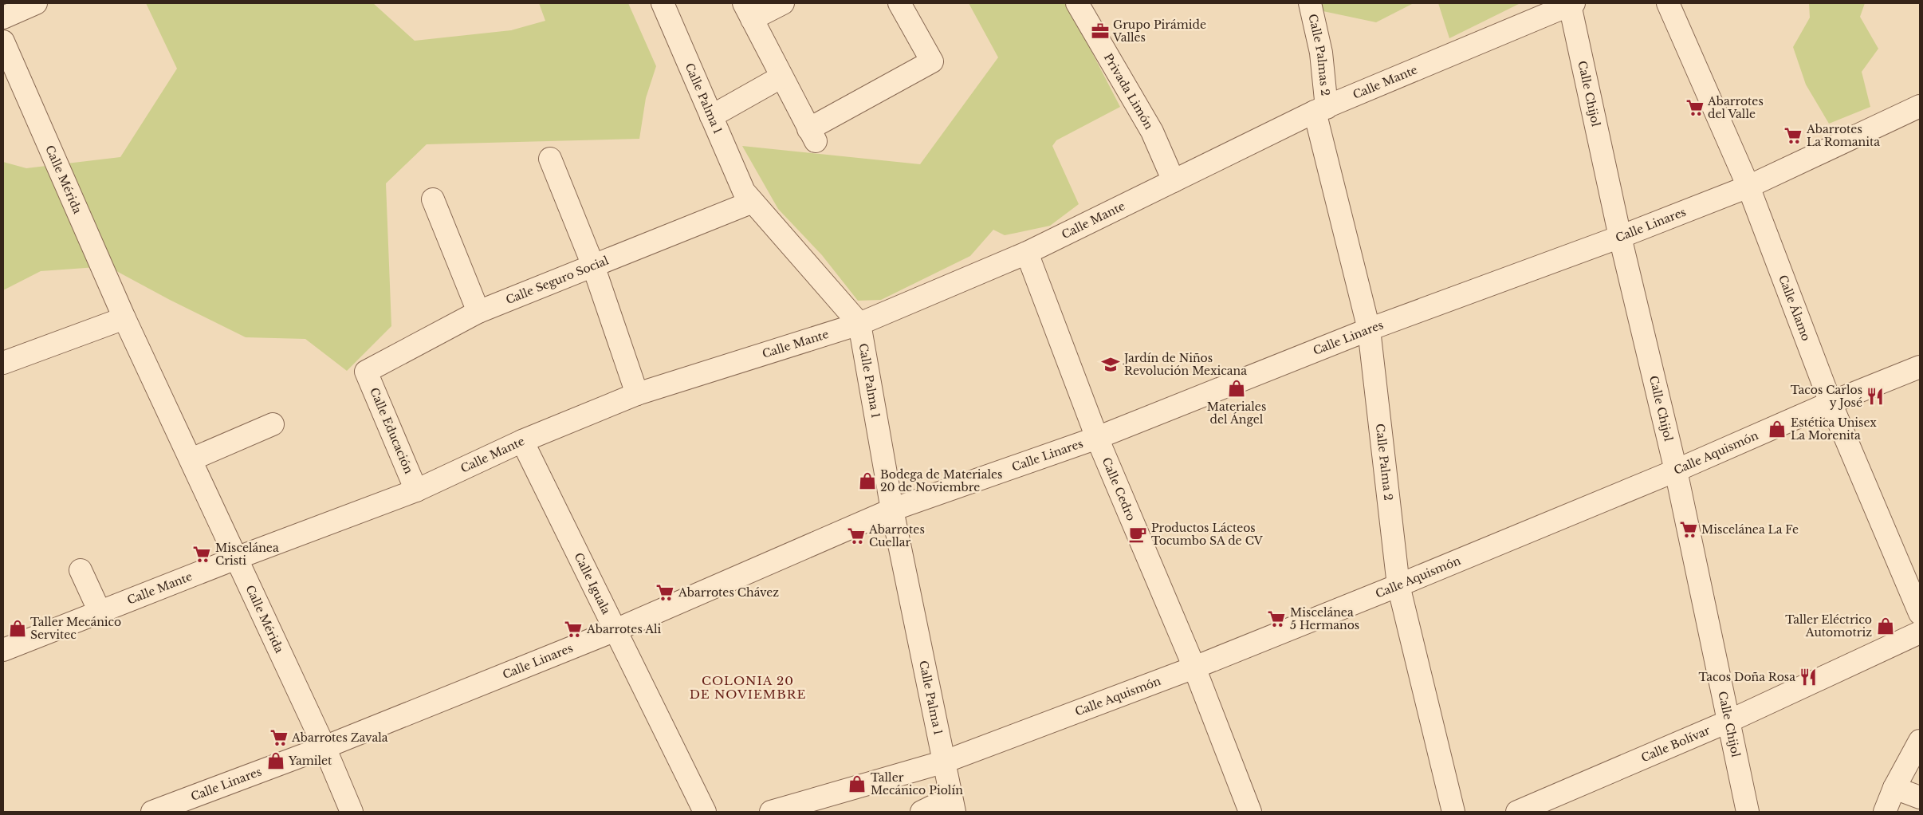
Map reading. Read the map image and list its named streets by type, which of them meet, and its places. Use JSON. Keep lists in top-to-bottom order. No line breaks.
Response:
{"streets":{"street":["Calle Palmas 2","Calle Mante","Privada Limón","Calle Chijol","Calle Palma 1","Calle Mérida","Calle Linares","Calle Seguro Social","Calle Álamo","Calle Educación","Calle Aquismón","Calle Palma 2","Calle Cedro","Calle Iguala","Calle Bolívar"]},"crossings":[["Calle Palmas 2","Calle Mante"],["Calle Palmas 2","Calle Palma 2"],["Calle Mante","Privada Limón"],["Calle Mante","Calle Chijol"],["Calle Mante","Calle Palma 1"],["Calle Mante","Calle Mérida"],["Calle Mante","Calle Educación"],["Calle Mante","Calle Palma 2"],["Calle Mante","Calle Cedro"],["Calle Mante","Calle Iguala"],["Calle Chijol","Calle Linares"],["Calle Chijol","Calle Aquismón"],["Calle Chijol","Calle Bolívar"],["Calle Palma 1","Calle Linares"],["Calle Palma 1","Calle Seguro Social"],["Calle Palma 1","Calle Aquismón"],["Calle Mérida","Calle Linares"],["Calle Linares","Calle Álamo"],["Calle Linares","Calle Palma 2"],["Calle Linares","Calle Cedro"],["Calle Linares","Calle Iguala"],["Calle Seguro Social","Calle Educación"],["Calle Álamo","Calle Aquismón"],["Calle Aquismón","Calle Palma 2"],["Calle Aquismón","Calle Cedro"]],"districts":["COLONIA 20 DE NOVIEMBRE"],"places":{"office":["Grupo Pirámide Valles"],"supermarket":["Abarrotes del Valle","Abarrotes La Romanita","Miscelánea La Fe","Abarrotes Cuellar","Miscelánea Cristi","Abarrotes Chávez","Miscelánea 5 Hermanos","Abarrotes Ali","Abarrotes Zavala"],"school or university":["Jardín de Niños Revolución Mexicana"],"shop":["Materiales del Ángel","Estética Unisex La Morenita","Bodega de Materiales 20 de Noviembre","Taller Eléctrico Automotriz","Taller Mecánico Servitec","Yamilet","Taller Mecánico Piolín"],"restaurant":["Tacos Carlos y José","Tacos Doña Rosa"],"cafe":["Productos Lácteos Tocumbo SA de CV"]}}
